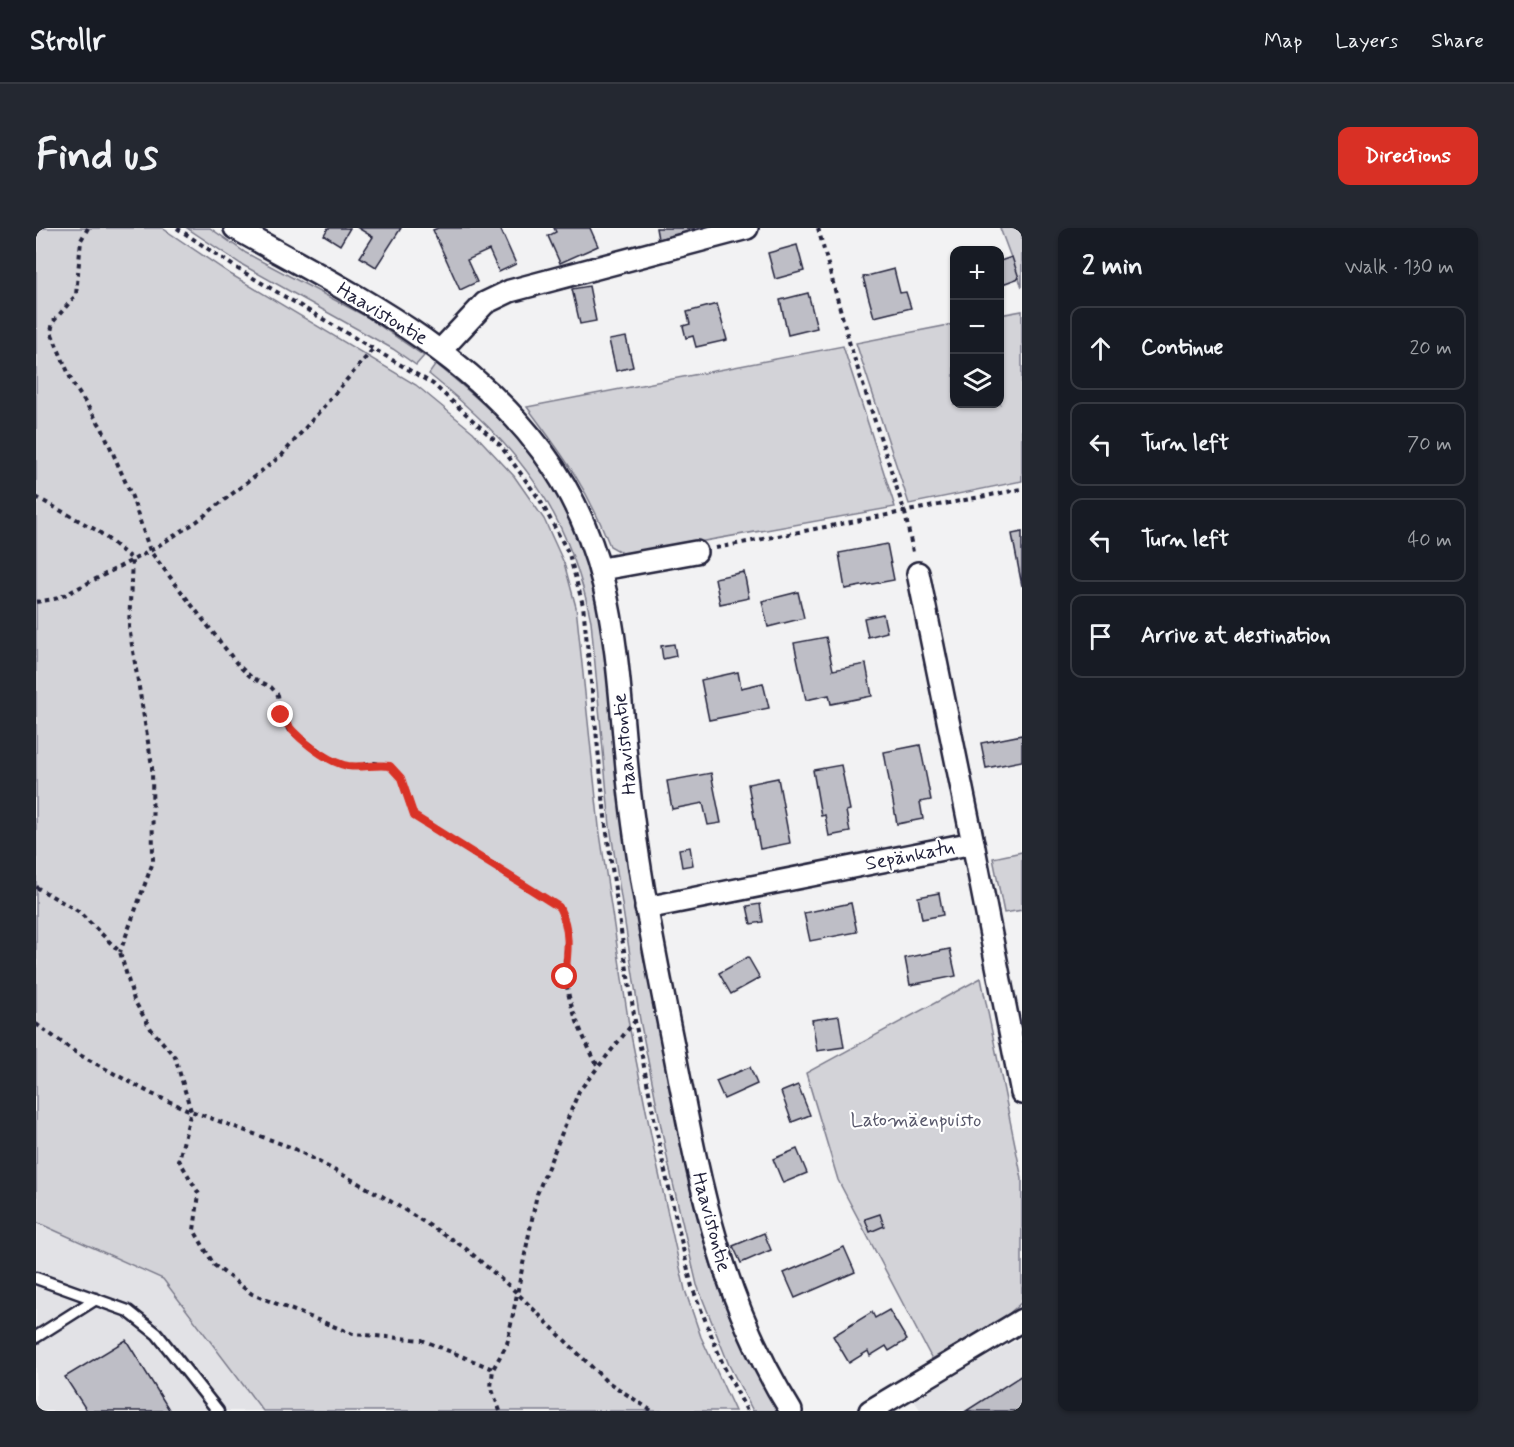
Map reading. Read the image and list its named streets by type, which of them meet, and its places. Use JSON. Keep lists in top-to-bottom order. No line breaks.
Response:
{"streets":{"street":["Haavistontie","Sepänkatu"]},"crossings":[["Haavistontie","Sepänkatu"]],"parks":["Latomäenpuisto"],"page":{"header":"Strollr","nav":["Map","Layers","Share"],"buttons":"Directions","title":"Find us","heading":["2 min","Walk · 130 m"],"map_buttons":["+","−"],"list":[["Continue","20 m"],["Turn left","70 m"],["Turn left","40 m"],"Arrive at destination"]}}
